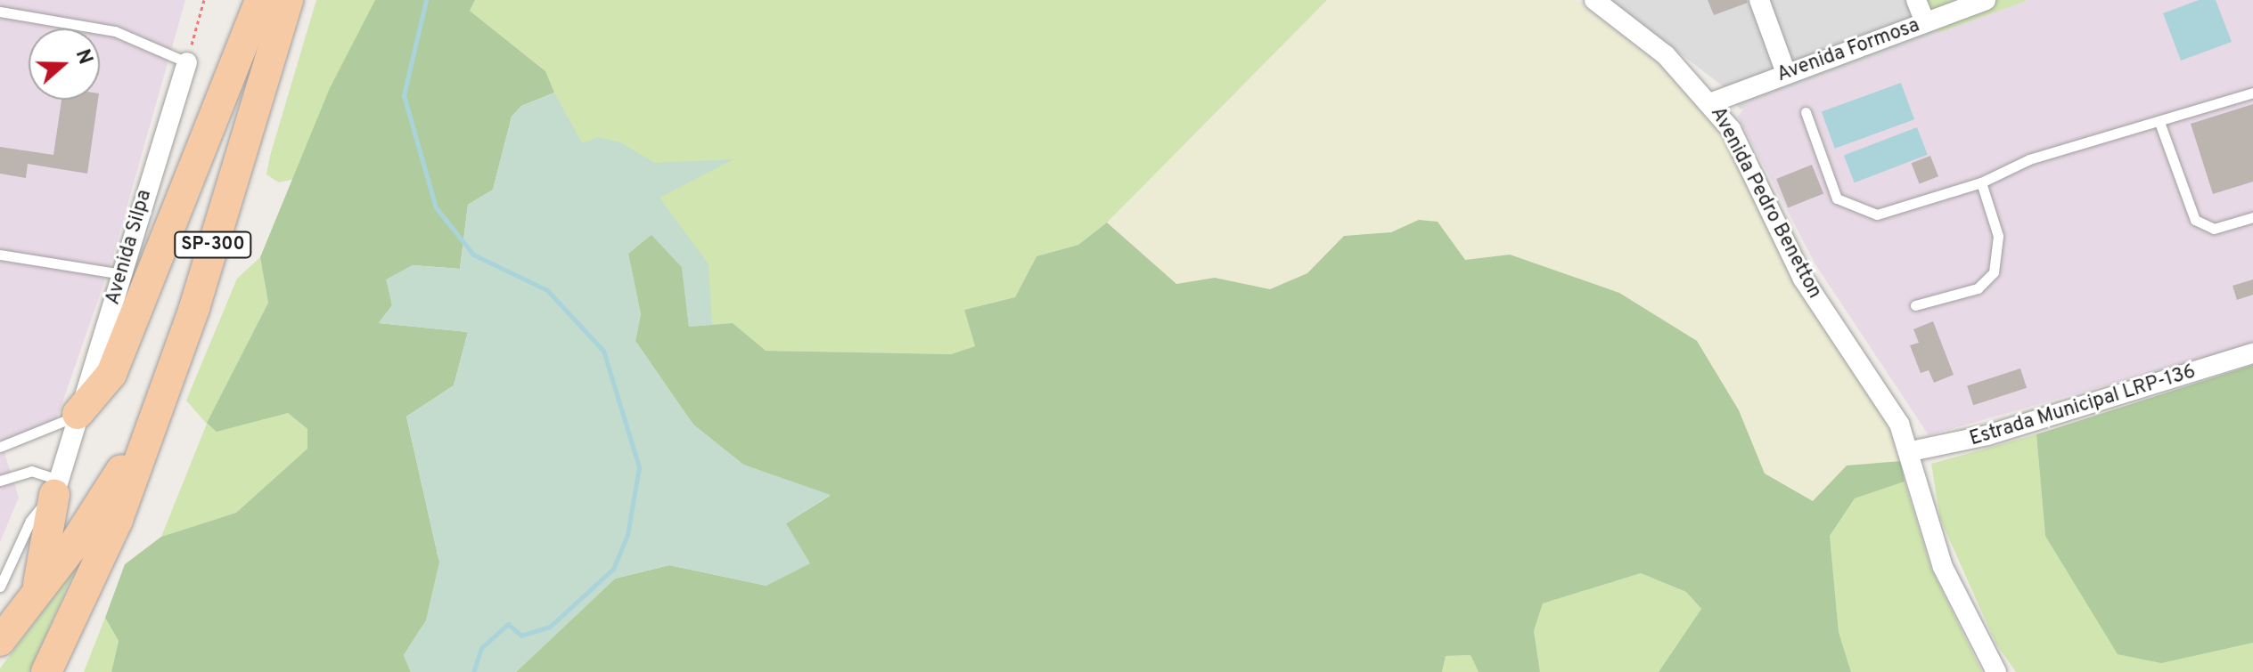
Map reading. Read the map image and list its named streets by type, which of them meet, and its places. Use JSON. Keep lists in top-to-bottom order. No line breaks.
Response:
{"streets":{"main road":["SP-300"],"street":["Avenida Formosa","Avenida Pedro Benetton","Avenida Silpa","Estrada Municipal LRP-136"]},"crossings":[["Avenida Formosa","Avenida Pedro Benetton"],["Avenida Pedro Benetton","Estrada Municipal LRP-136"]],"north":"right"}
